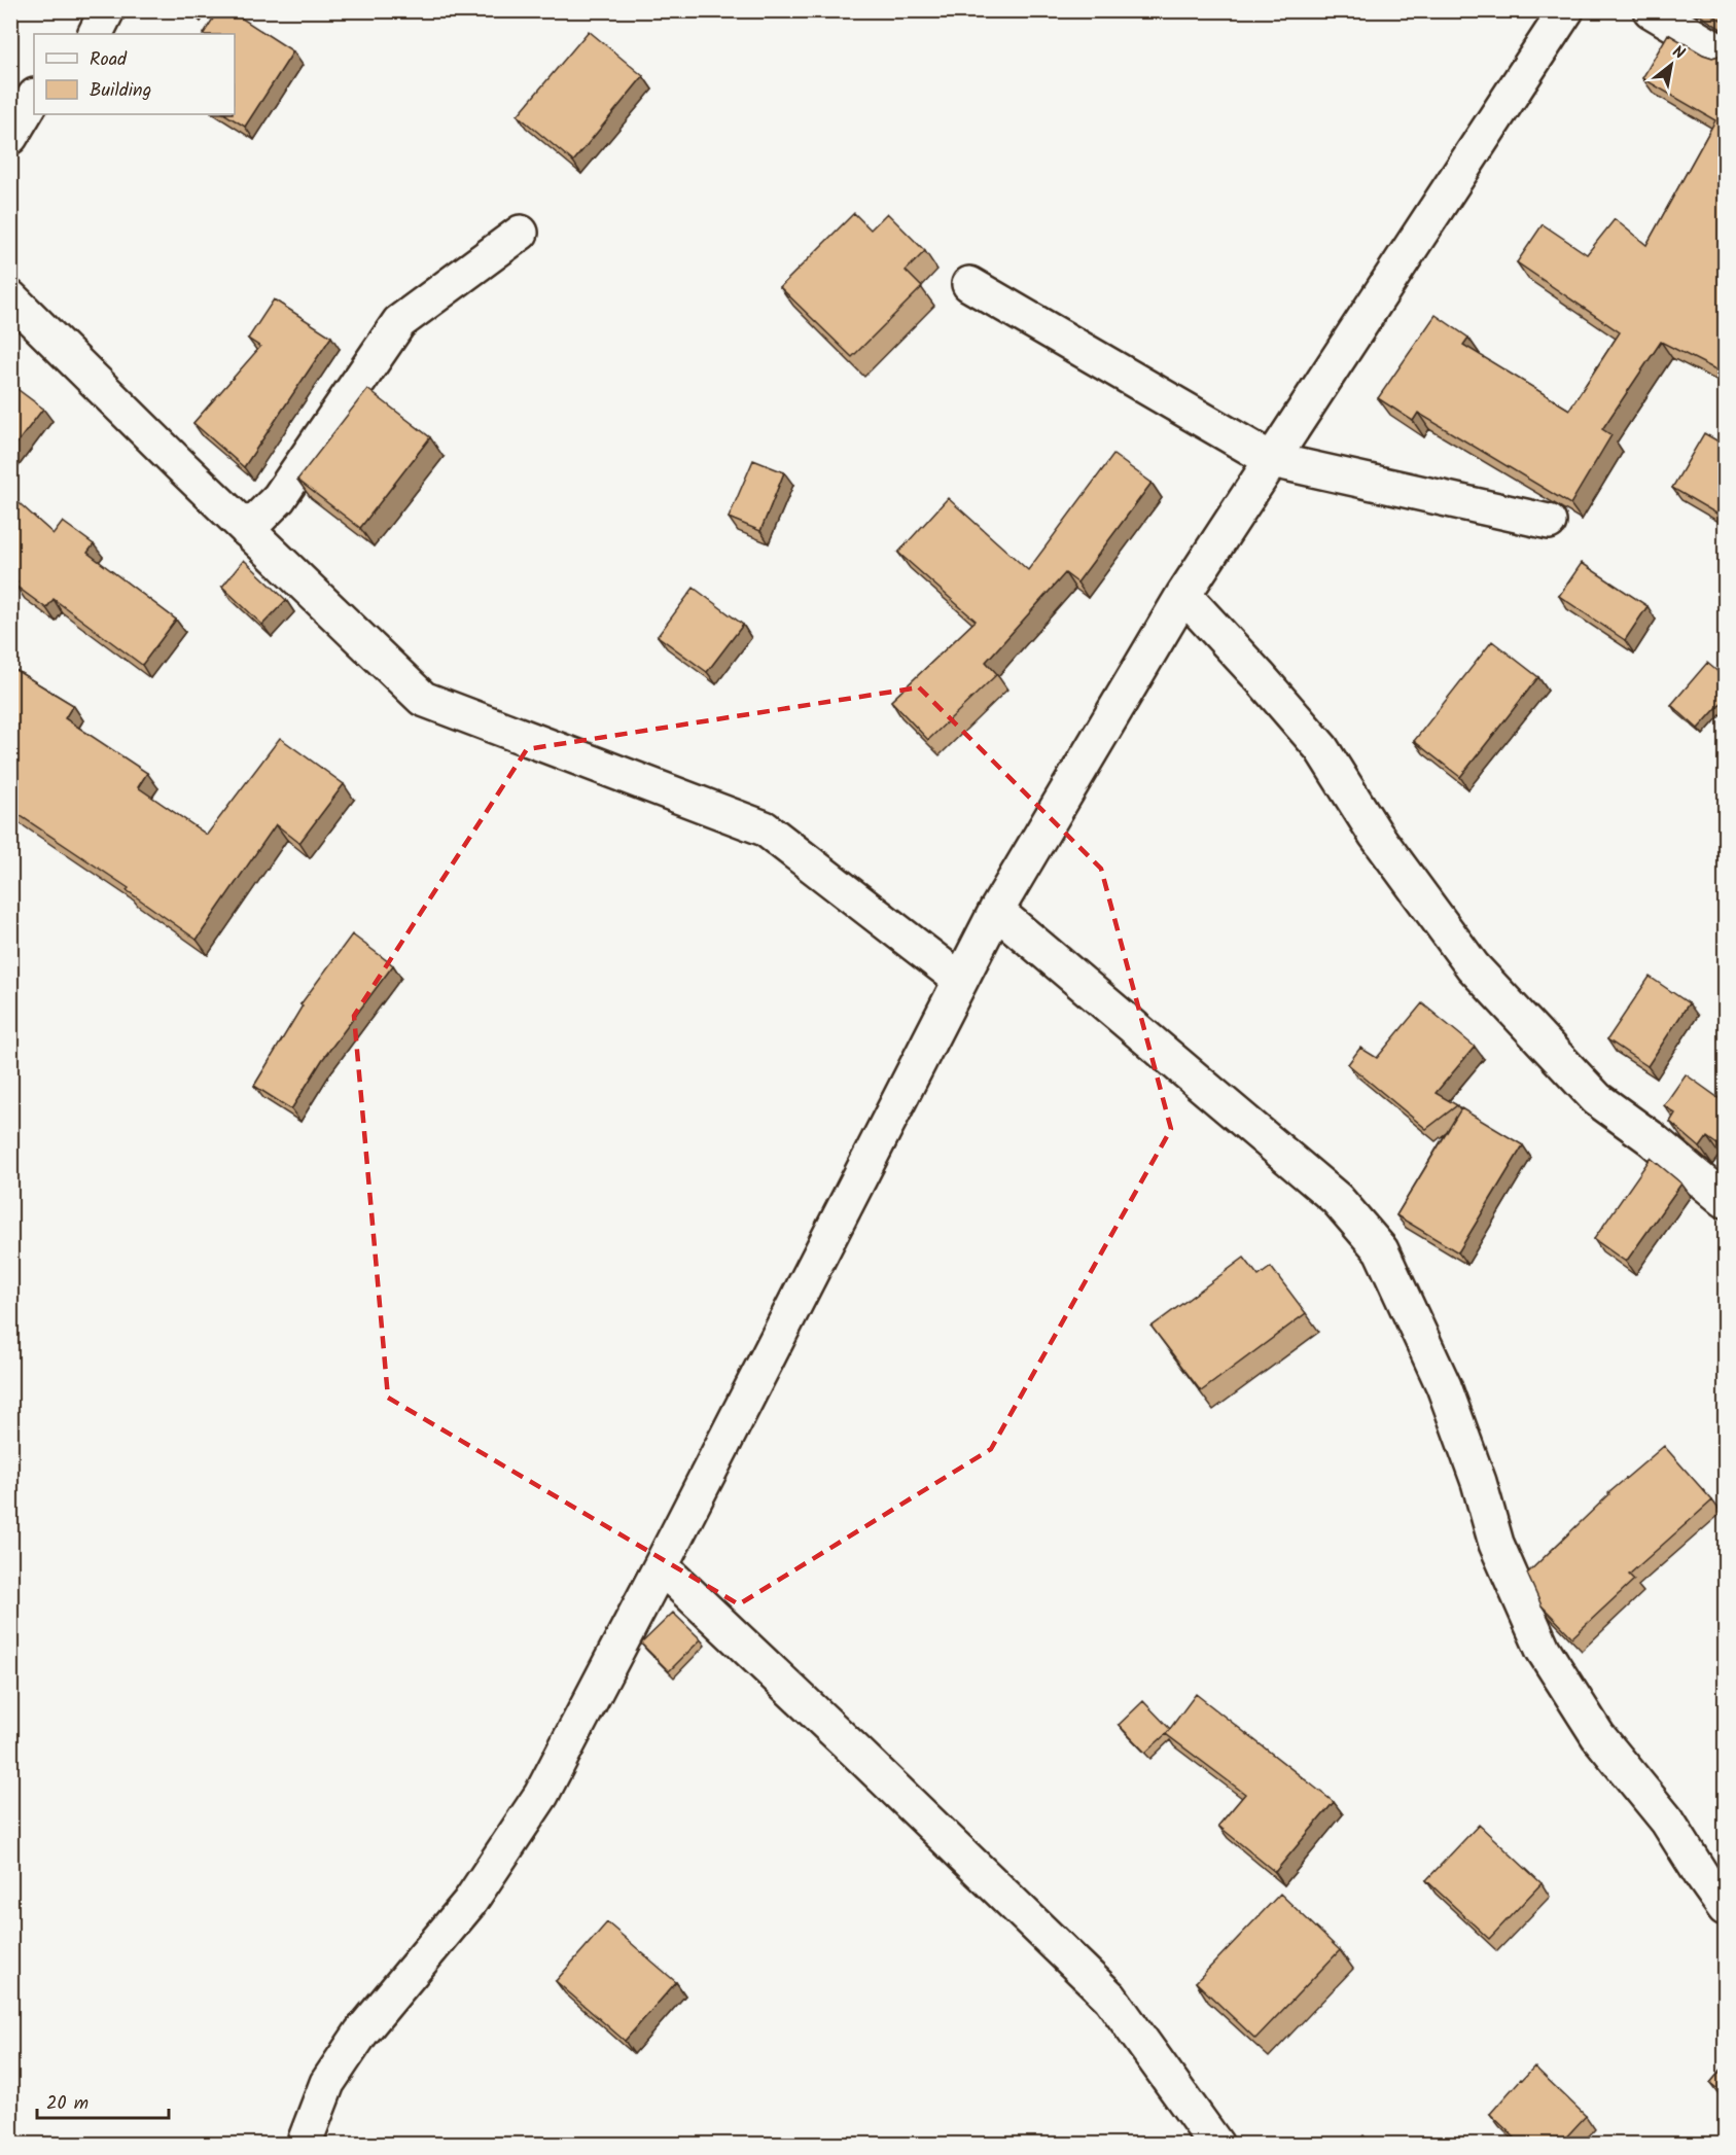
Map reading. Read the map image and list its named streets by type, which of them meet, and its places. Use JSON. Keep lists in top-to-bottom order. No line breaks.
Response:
{"legend":["Road","Building"],"scale_bar":"20 m","north":"top right"}
